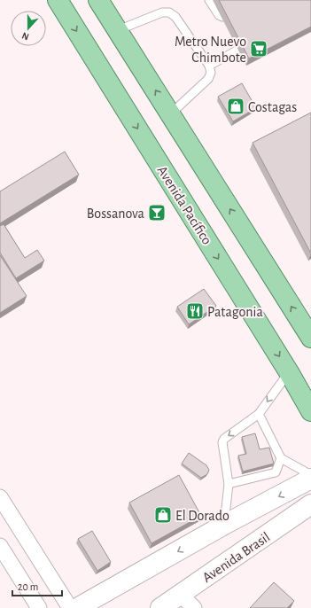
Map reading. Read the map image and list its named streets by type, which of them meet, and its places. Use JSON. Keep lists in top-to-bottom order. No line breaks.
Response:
{"streets":{"main road":["Avenida Pacífico","Avenida Brasil"]},"places":{"supermarket":["Metro Nuevo Chimbote"],"shop":["Costagas","El Dorado"],"bar":["Bossanova"],"restaurant":["Patagonia"]},"scale_bar":"20 m","north":"bottom"}
